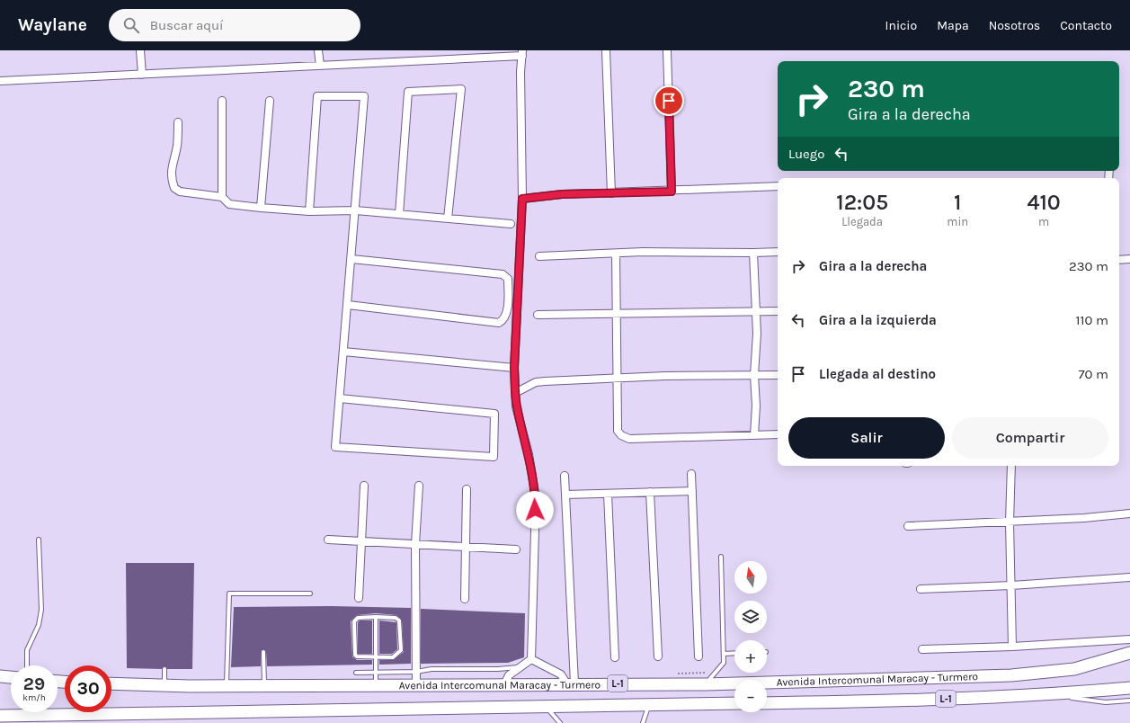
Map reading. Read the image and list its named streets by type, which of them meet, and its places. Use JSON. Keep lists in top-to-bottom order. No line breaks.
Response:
{"streets":{"main road":["Avenida Intercomunal Maracay - Turmero","L-1"]},"north":"top","page":{"header":"Waylane","search":"Buscar aquí","nav":["Inicio","Mapa","Nosotros","Contacto"],"turn":["230 m","Gira a la derecha"],"then":"Luego","eta":["12:05","Llegada","1","min","410","m"],"list":[{"name":"Gira a la derecha","value":"230 m"},{"name":"Gira a la izquierda","value":"110 m"},{"name":"Llegada al destino","value":"70 m"}],"buttons":["Salir","Compartir"],"map_buttons":["+","−"],"speed":"29 km/h","limit":"30"}}
